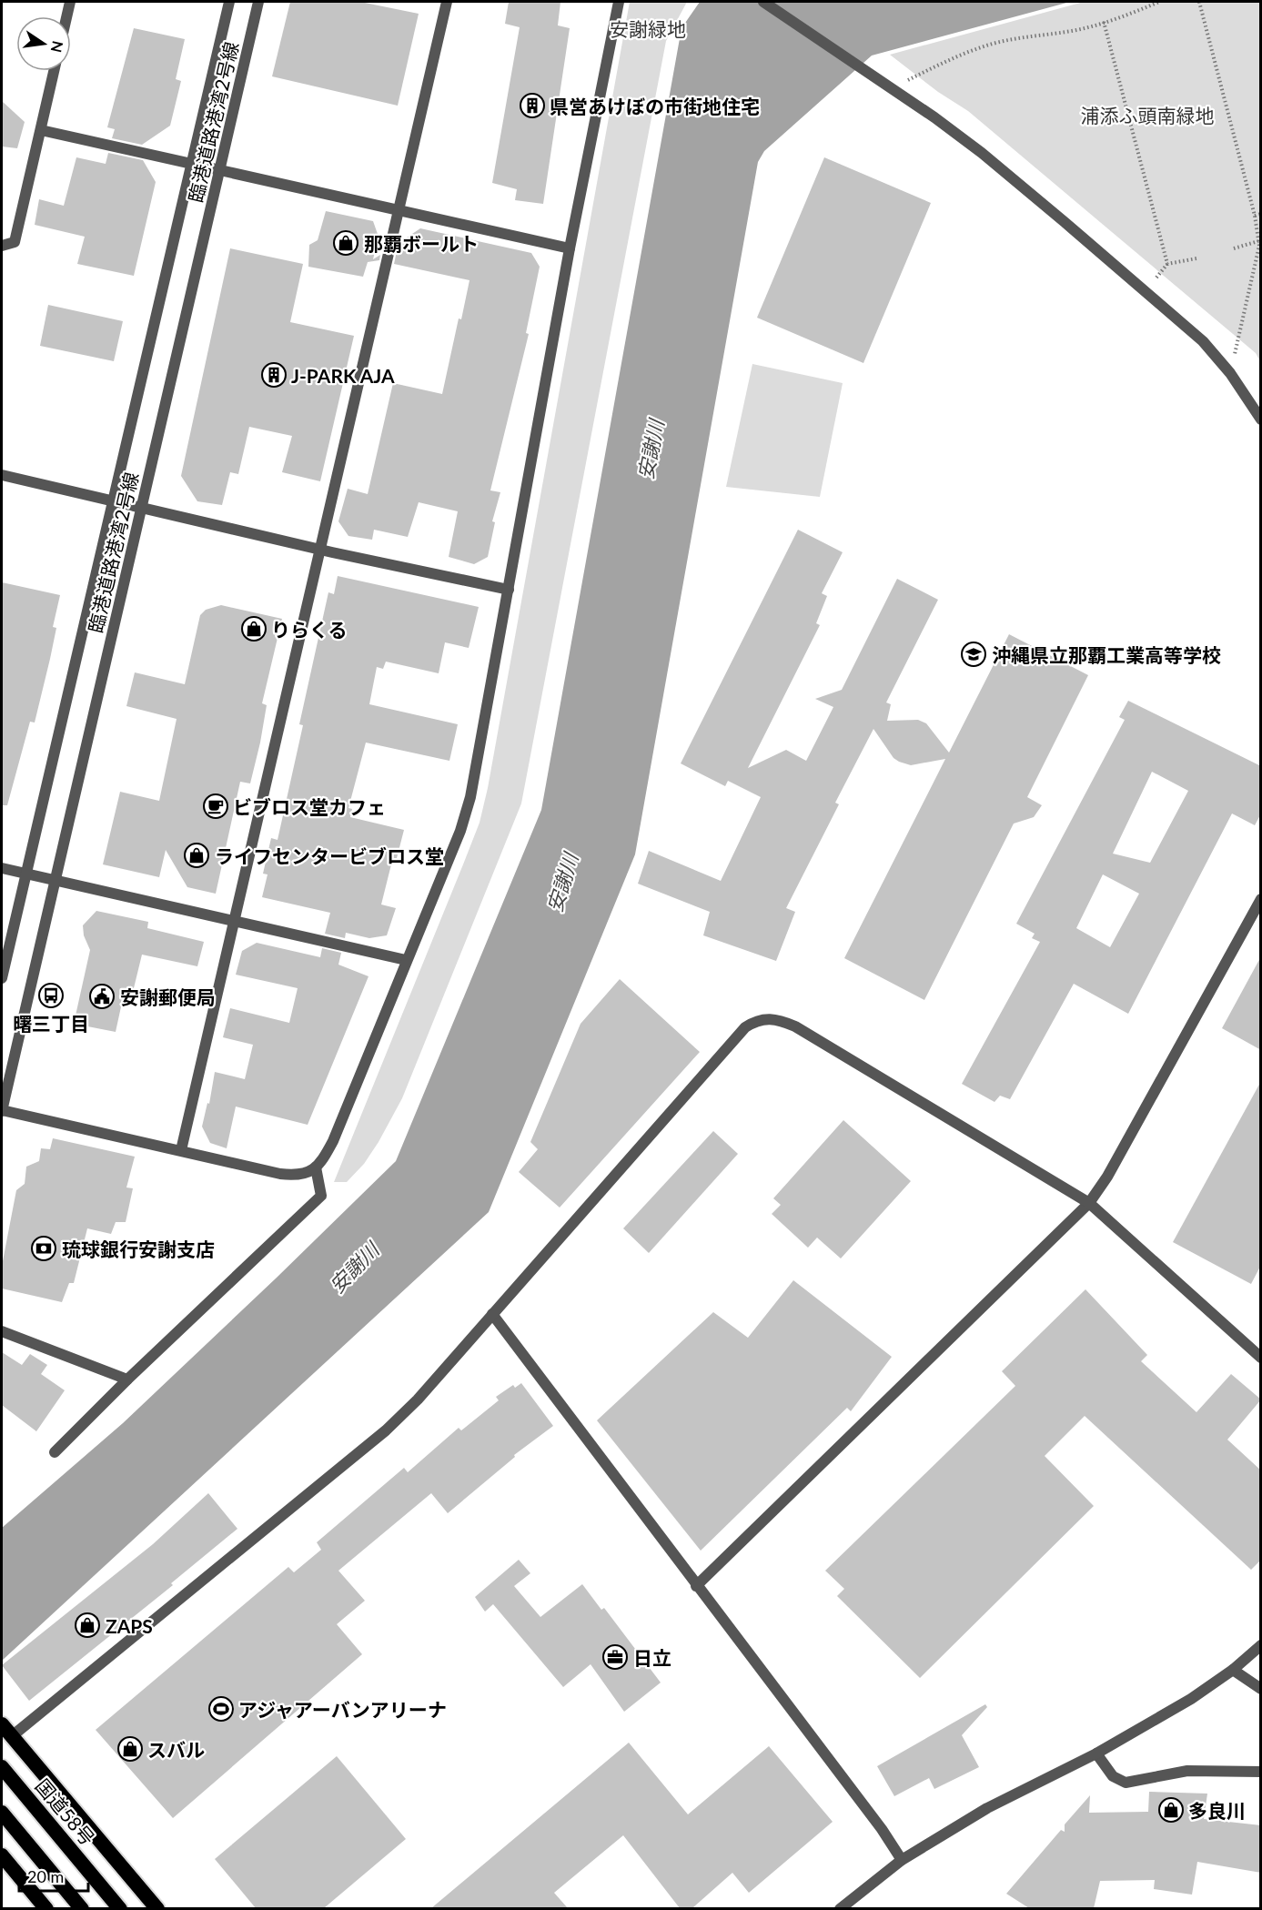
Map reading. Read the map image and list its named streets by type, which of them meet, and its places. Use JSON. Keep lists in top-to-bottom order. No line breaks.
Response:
{"streets":{"highway":["国道58号"],"street":["臨港道路港湾2号線"]},"water":["安謝川"],"parks":["安謝緑地","浦添ふ頭南緑地"],"places":{"building":["県営あけぼの市街地住宅","J-PARK AJA"],"shop":["那覇ボールト","りらくる","ライフセンタービブロス堂","ZAPS","スバル","多良川"],"school or university":["沖縄県立那覇工業高等学校"],"cafe":["ビブロス堂カフェ"],"bus stop":["曙三丁目"],"public building":["安謝郵便局"],"bank":["琉球銀行安謝支店"],"office":["日立"],"sports":["アジャアーバンアリーナ"]},"scale_bar":"20 m","north":"right"}
